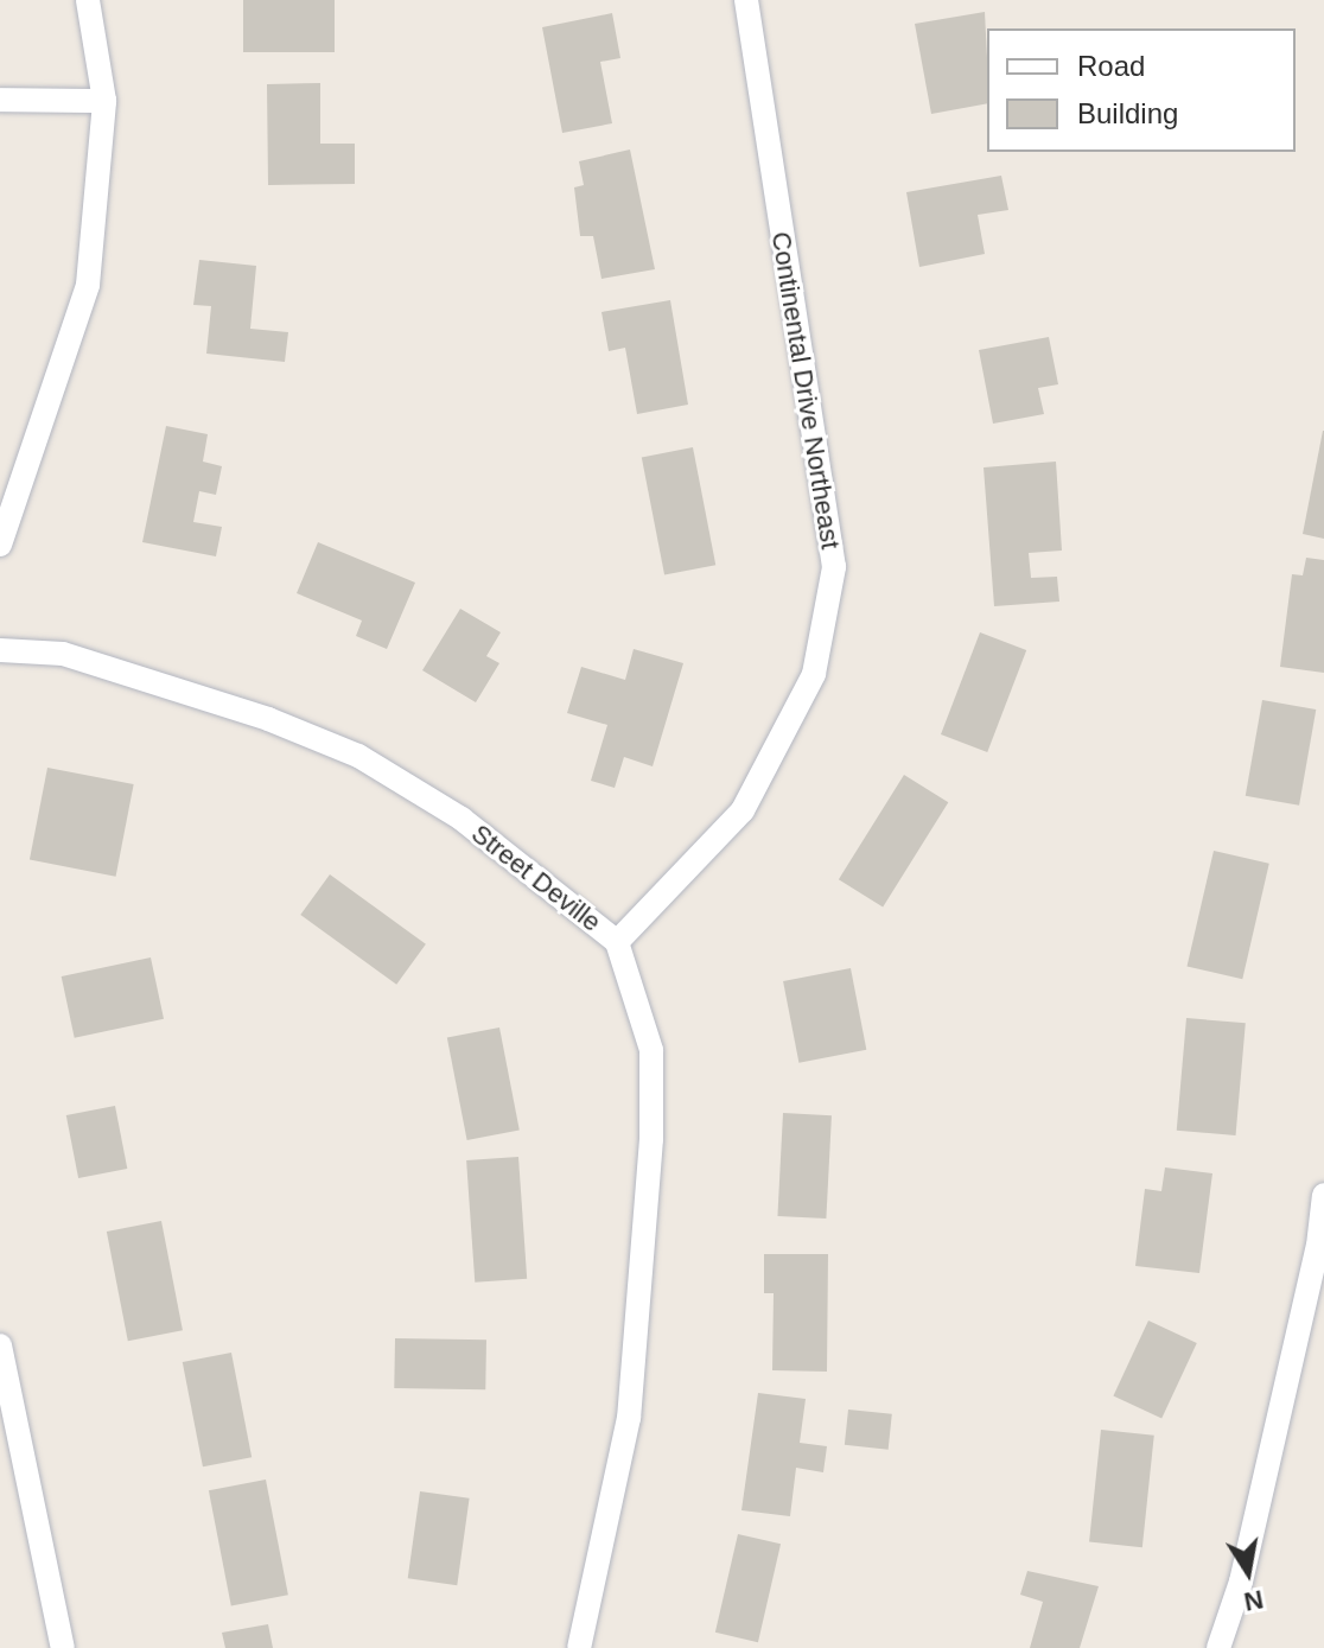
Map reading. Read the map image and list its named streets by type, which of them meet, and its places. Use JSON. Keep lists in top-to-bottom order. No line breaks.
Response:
{"streets":{"street":["Continental Drive Northeast","Street Deville"]},"crossings":[["Continental Drive Northeast","Street Deville"]],"legend":["Road","Building"],"north":"bottom"}
